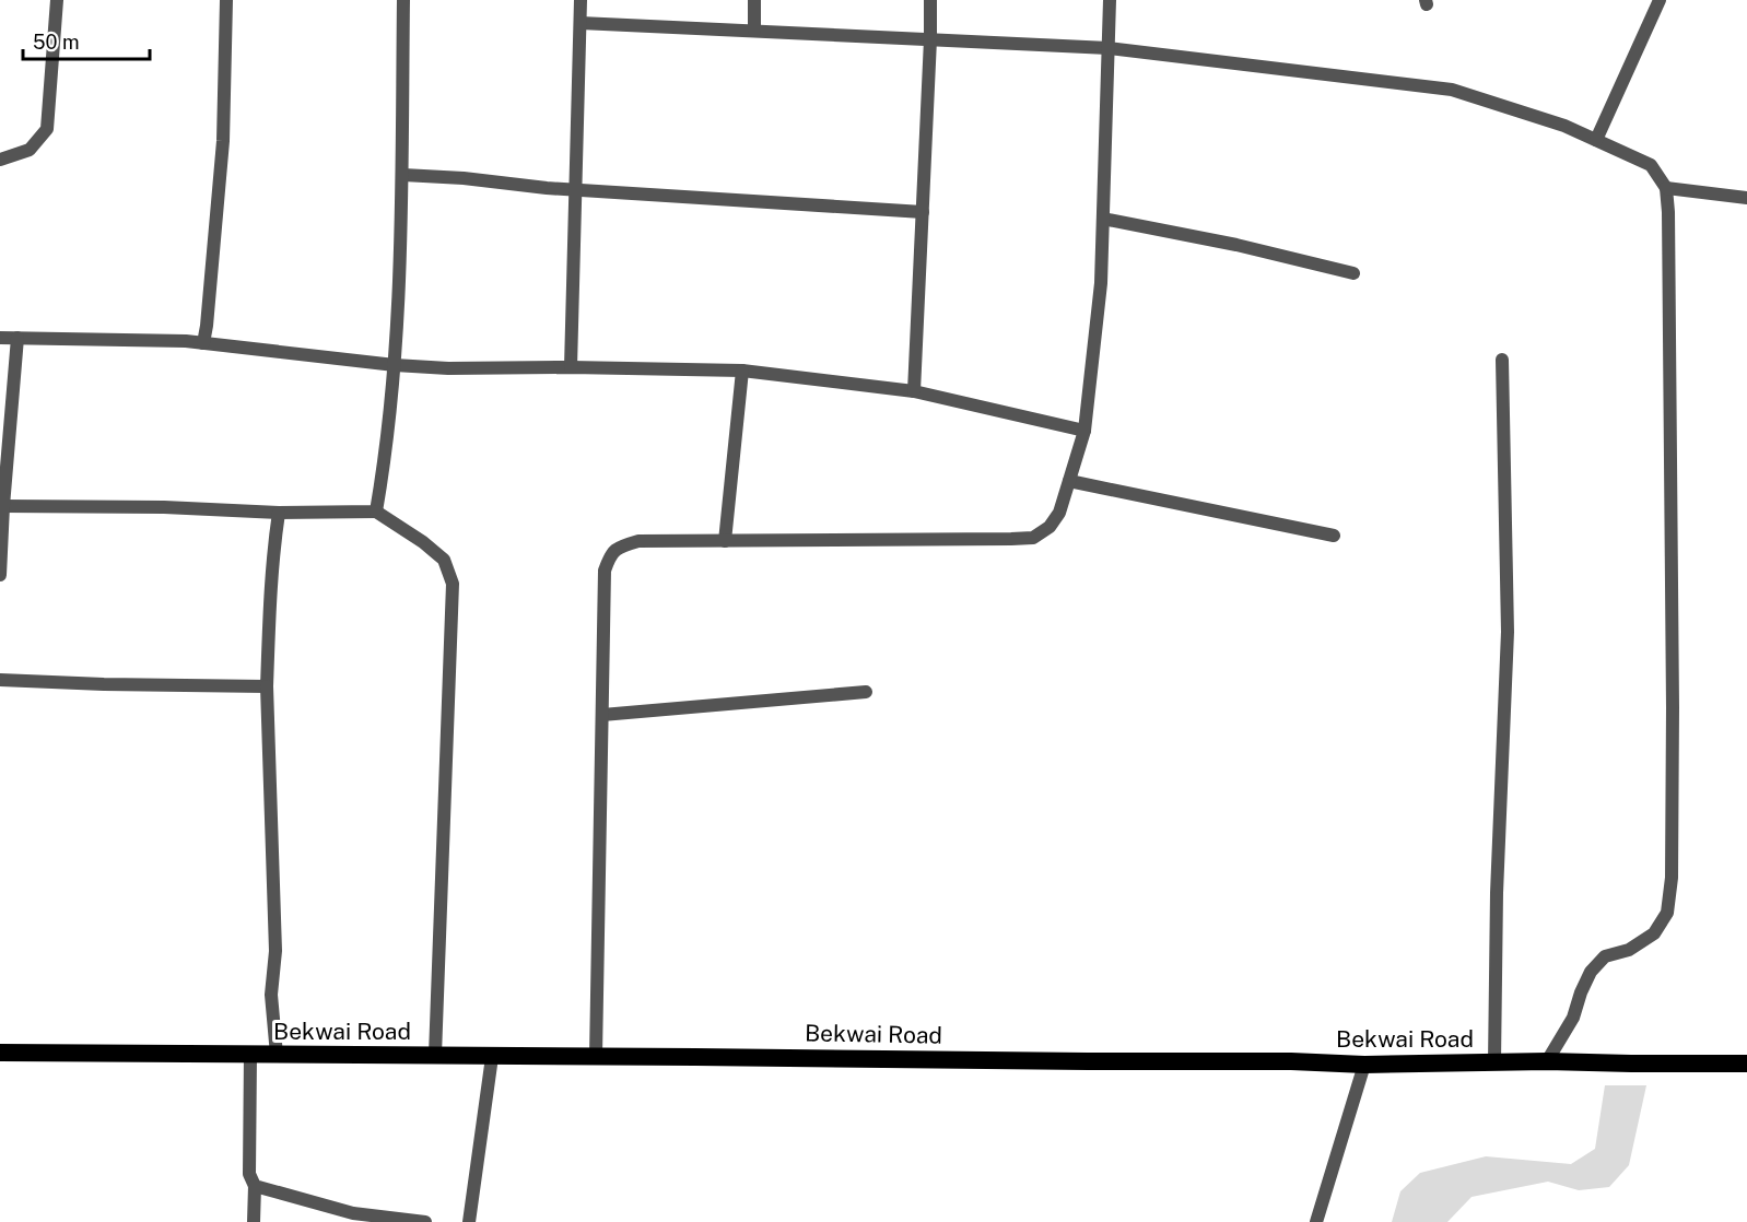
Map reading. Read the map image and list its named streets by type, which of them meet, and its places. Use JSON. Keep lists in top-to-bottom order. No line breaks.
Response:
{"streets":{"highway":["Bekwai Road"]},"scale_bar":"50 m"}
